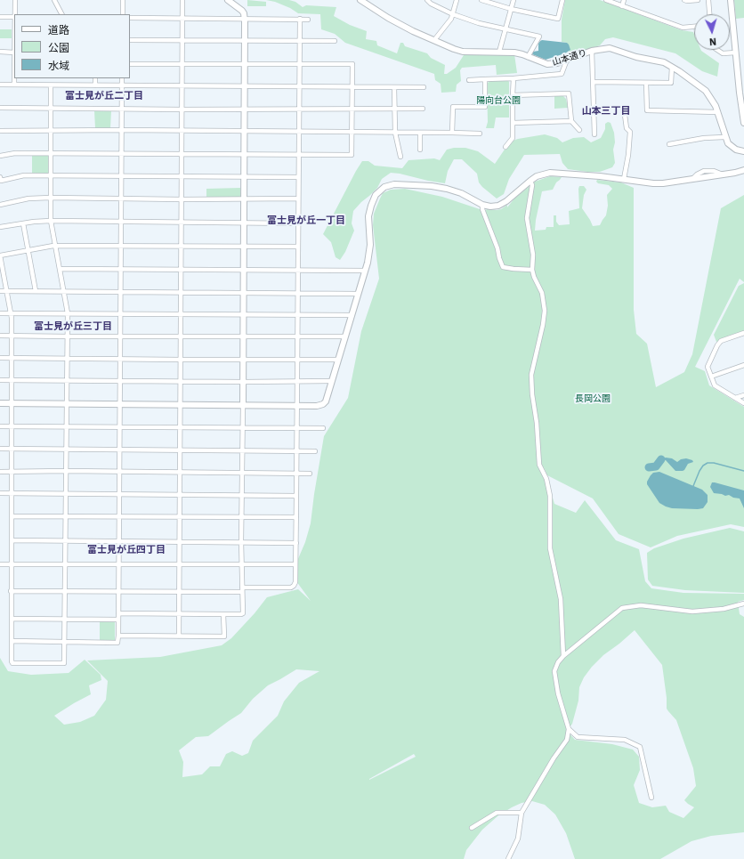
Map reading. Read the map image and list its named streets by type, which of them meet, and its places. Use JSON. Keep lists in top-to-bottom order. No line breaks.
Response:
{"streets":{"street":["山本通り"]},"districts":["富士見が丘二丁目","山本三丁目","富士見が丘一丁目","富士見が丘三丁目","富士見が丘四丁目"],"parks":["陽向台公園","長岡公園"],"legend":["道路","公園","水域"],"north":"bottom"}
